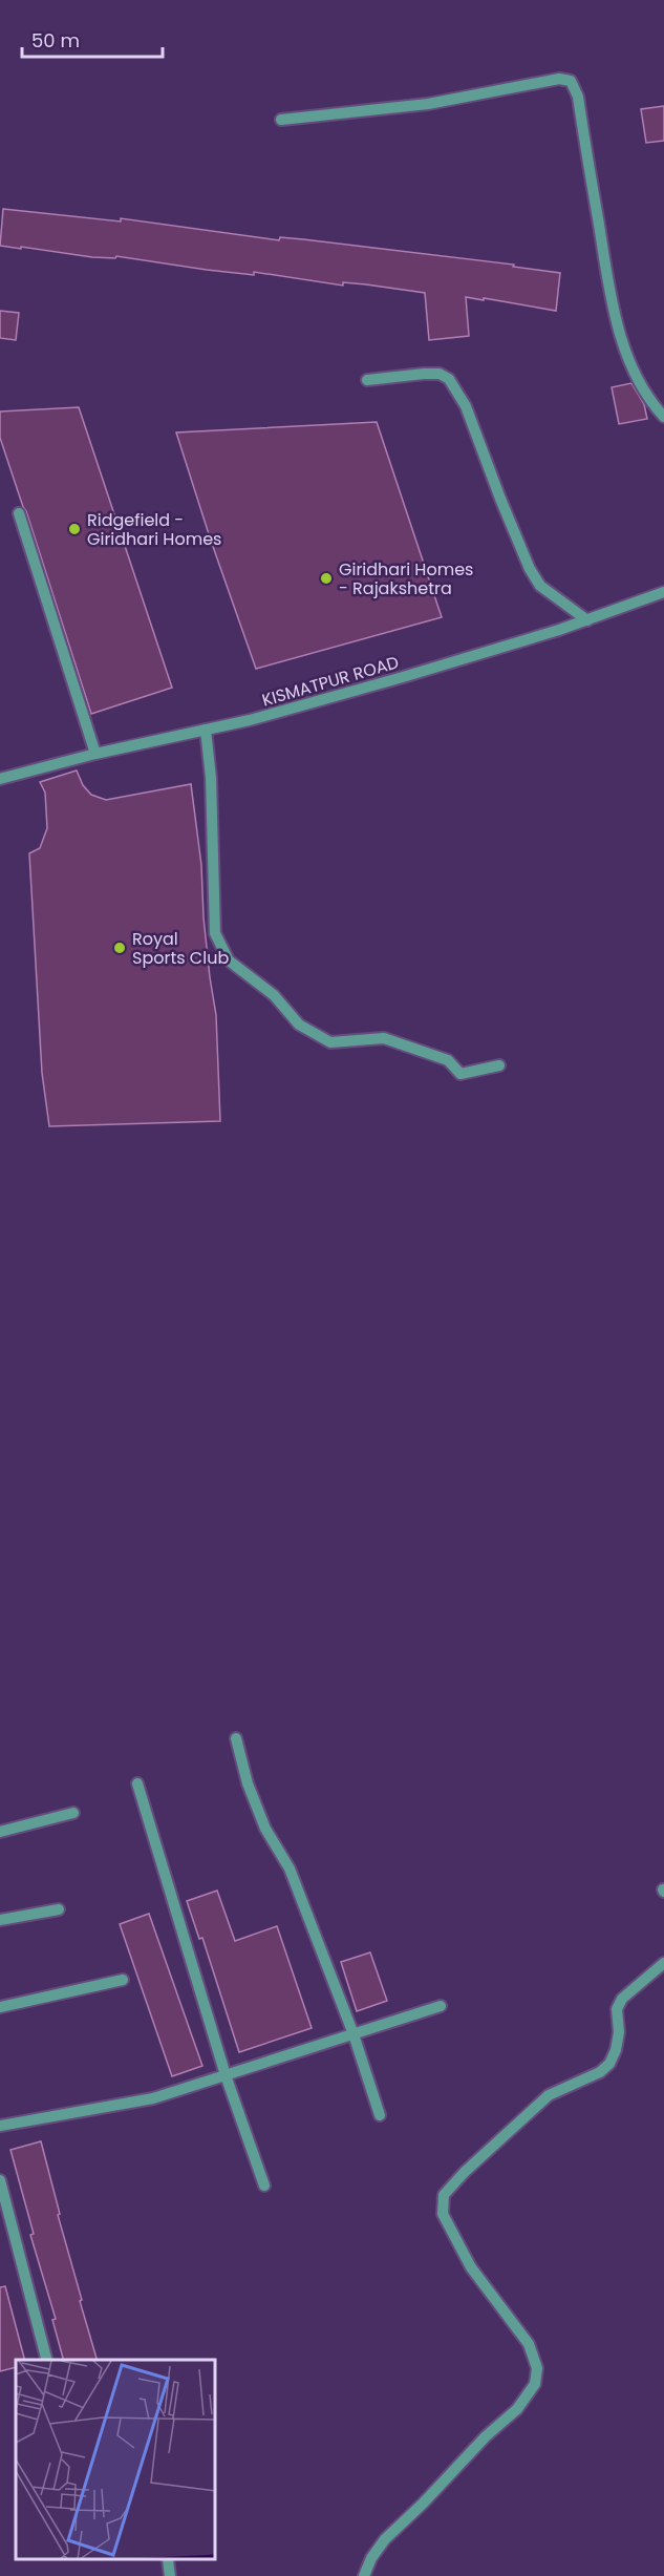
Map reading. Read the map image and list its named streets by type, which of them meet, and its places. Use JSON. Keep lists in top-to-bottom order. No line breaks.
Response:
{"streets":{"street":["KISMATPUR ROAD"]},"places":["Ridgefield - Giridhari Homes","Giridhari Homes - Rajakshetra","Royal Sports Club"],"scale_bar":"50 m"}
